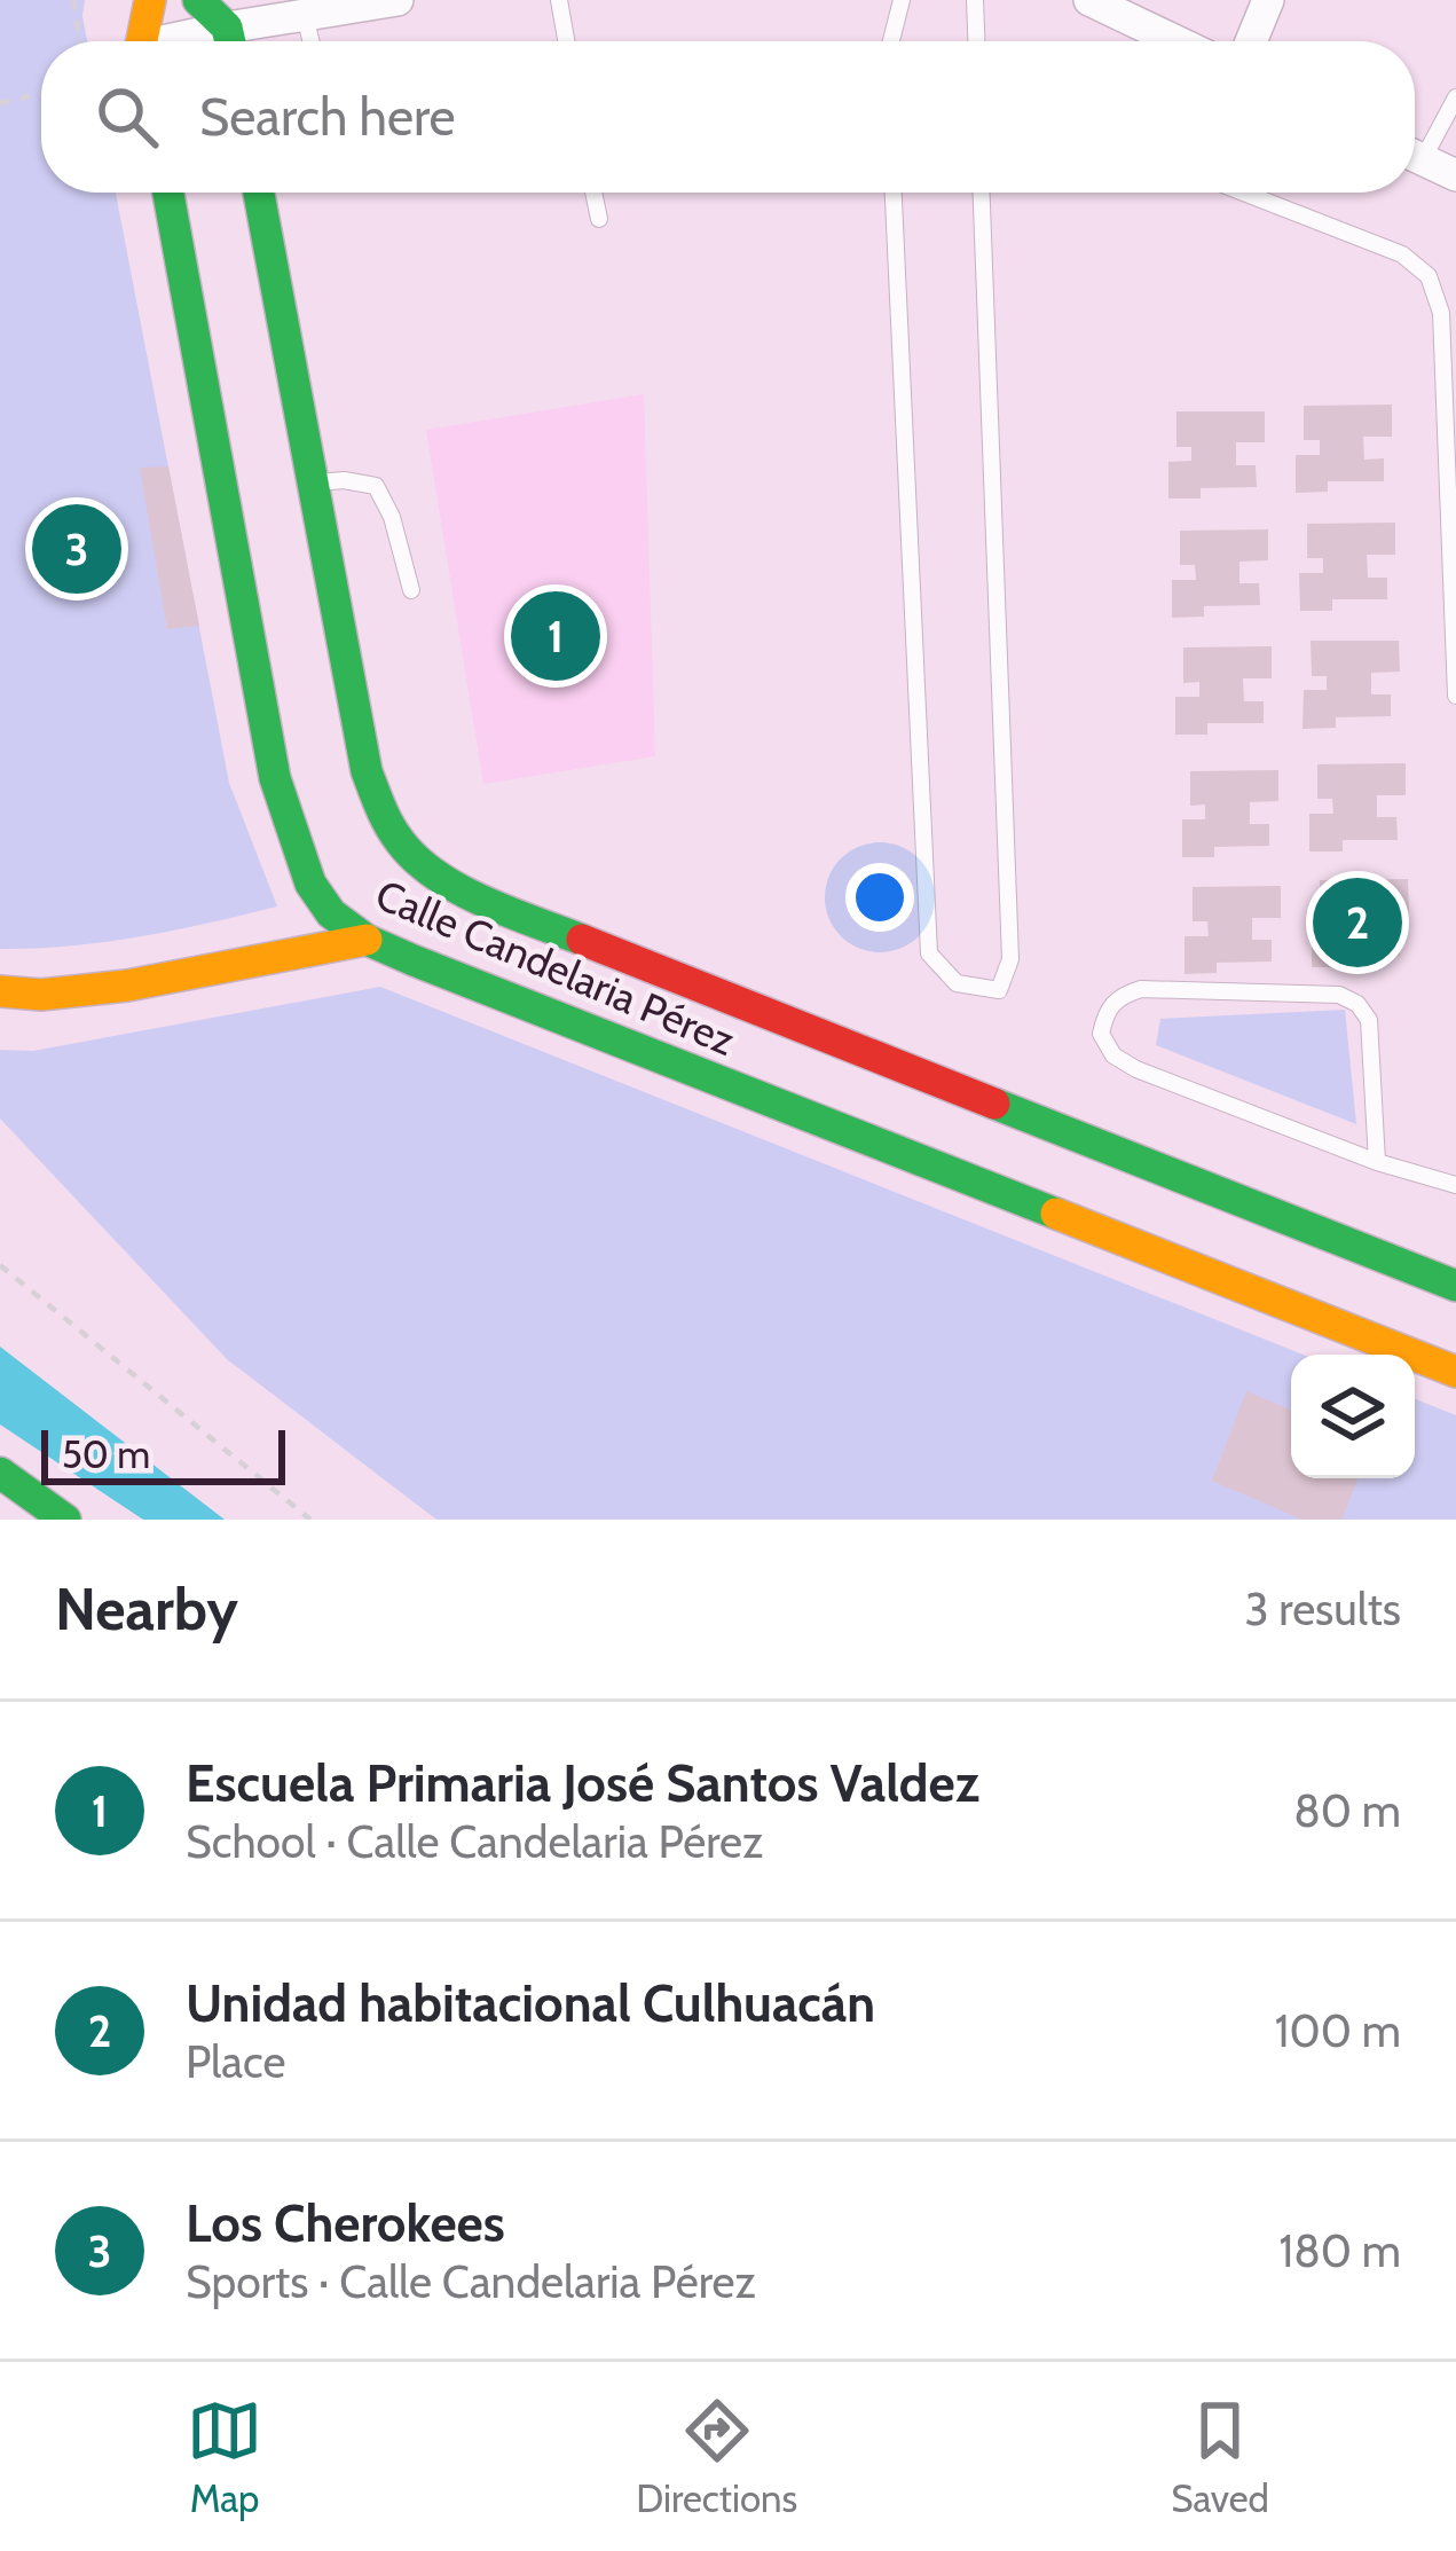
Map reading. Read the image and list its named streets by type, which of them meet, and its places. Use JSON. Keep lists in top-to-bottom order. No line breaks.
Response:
{"streets":{"main road":["Calle Candelaria Pérez"]},"scale_bar":"50 m","page":{"search":"Search here","pins":["3","1","2"],"scale":"50 m","heading":["Nearby","3 results"],"list":[{"mark":"1","name":"Escuela Primaria José Santos Valdez","note":"School · Calle Candelaria Pérez","value":"80 m"},{"mark":"2","name":"Unidad habitacional Culhuacán","note":"Place","value":"100 m"},{"mark":"3","name":"Los Cherokees","note":"Sports · Calle Candelaria Pérez","value":"180 m"}],"nav":["Map","Directions","Saved"]}}
